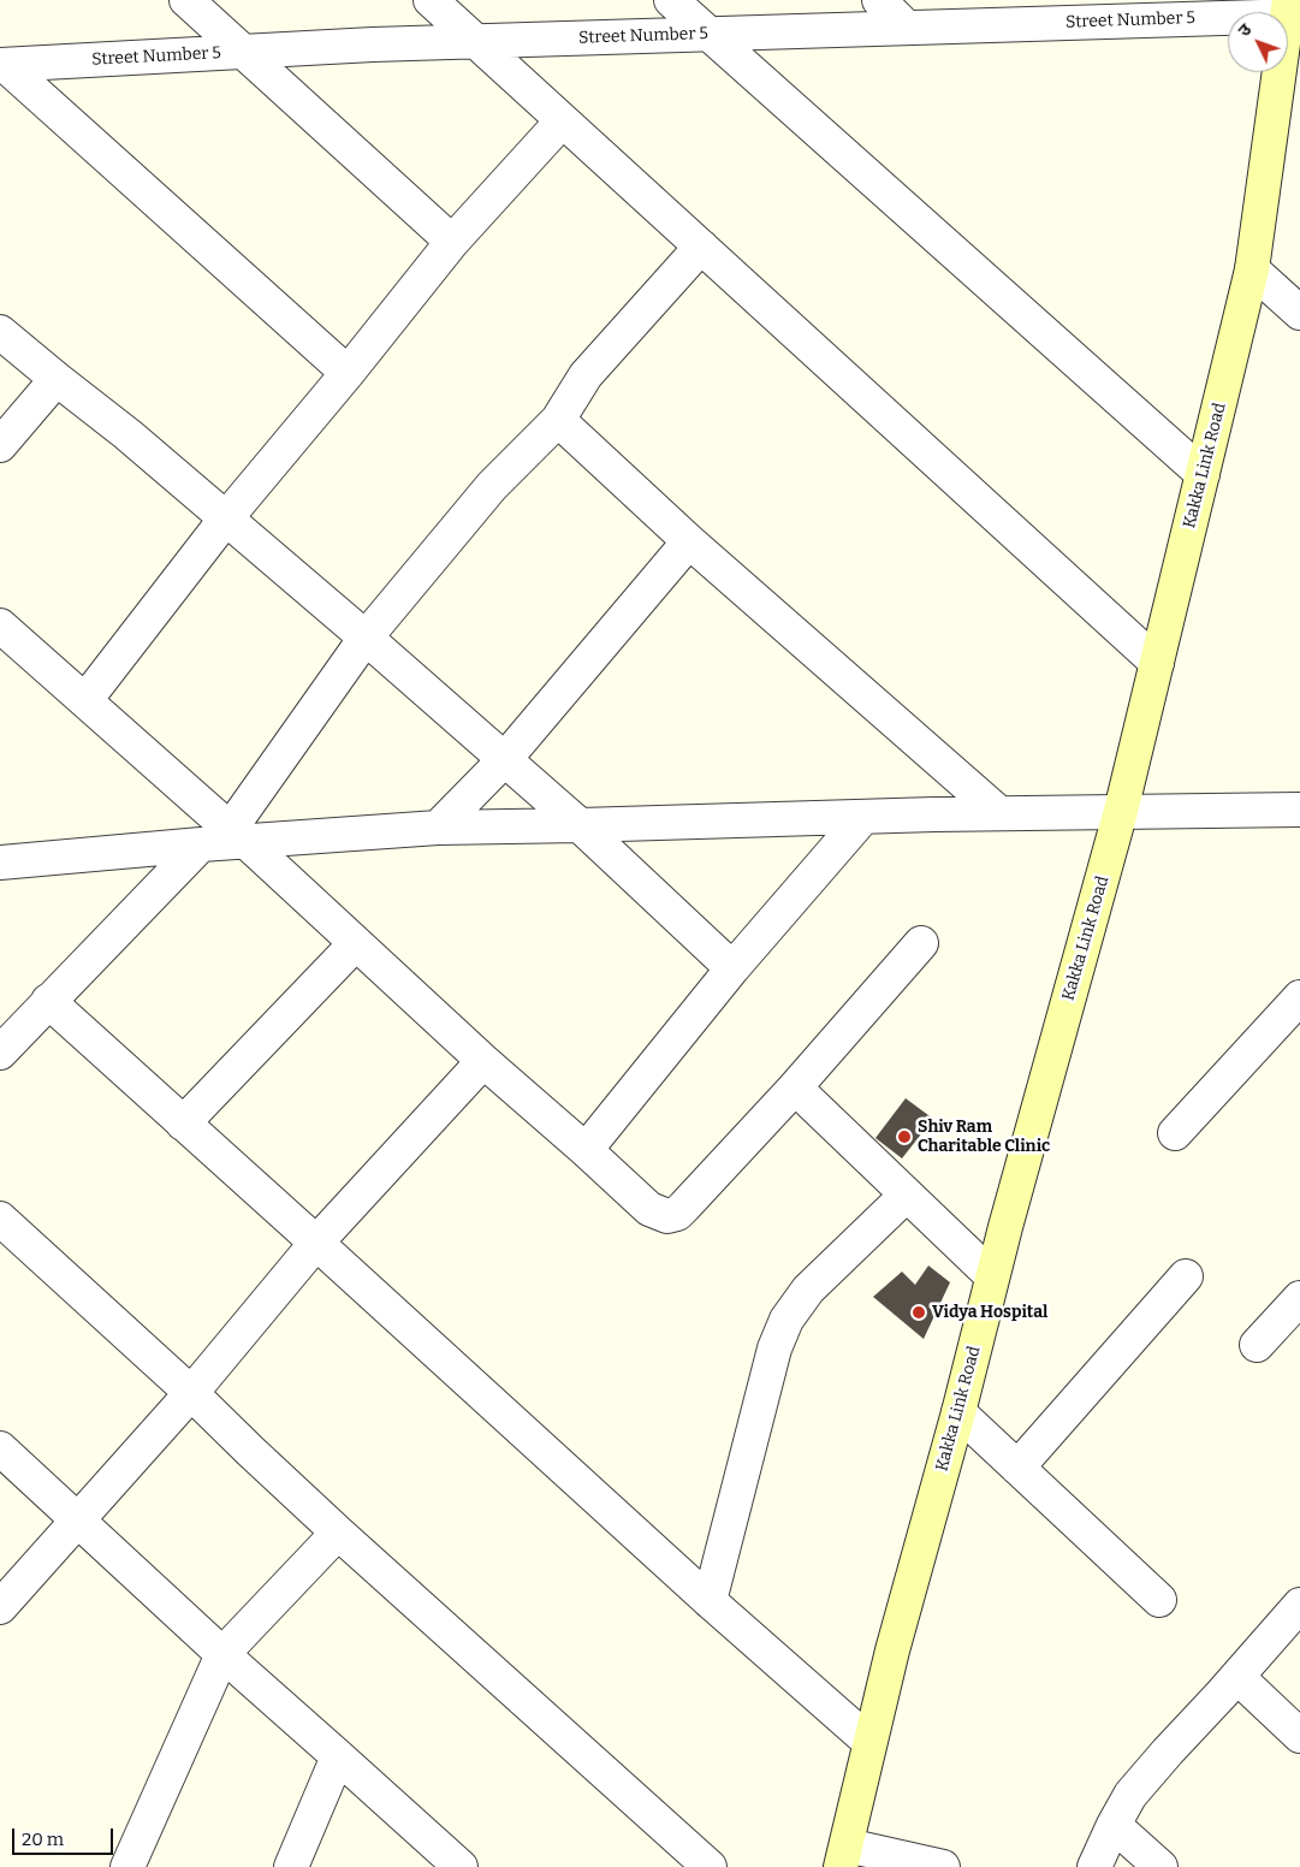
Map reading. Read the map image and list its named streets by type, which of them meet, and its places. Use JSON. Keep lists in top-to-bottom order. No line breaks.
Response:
{"streets":{"street":["Street Number 5","Kakka Link Road"]},"crossings":[["Street Number 5","Kakka Link Road"]],"places":["Shiv Ram Charitable Clinic","Vidya Hospital"],"scale_bar":"20 m","north":"top left"}
